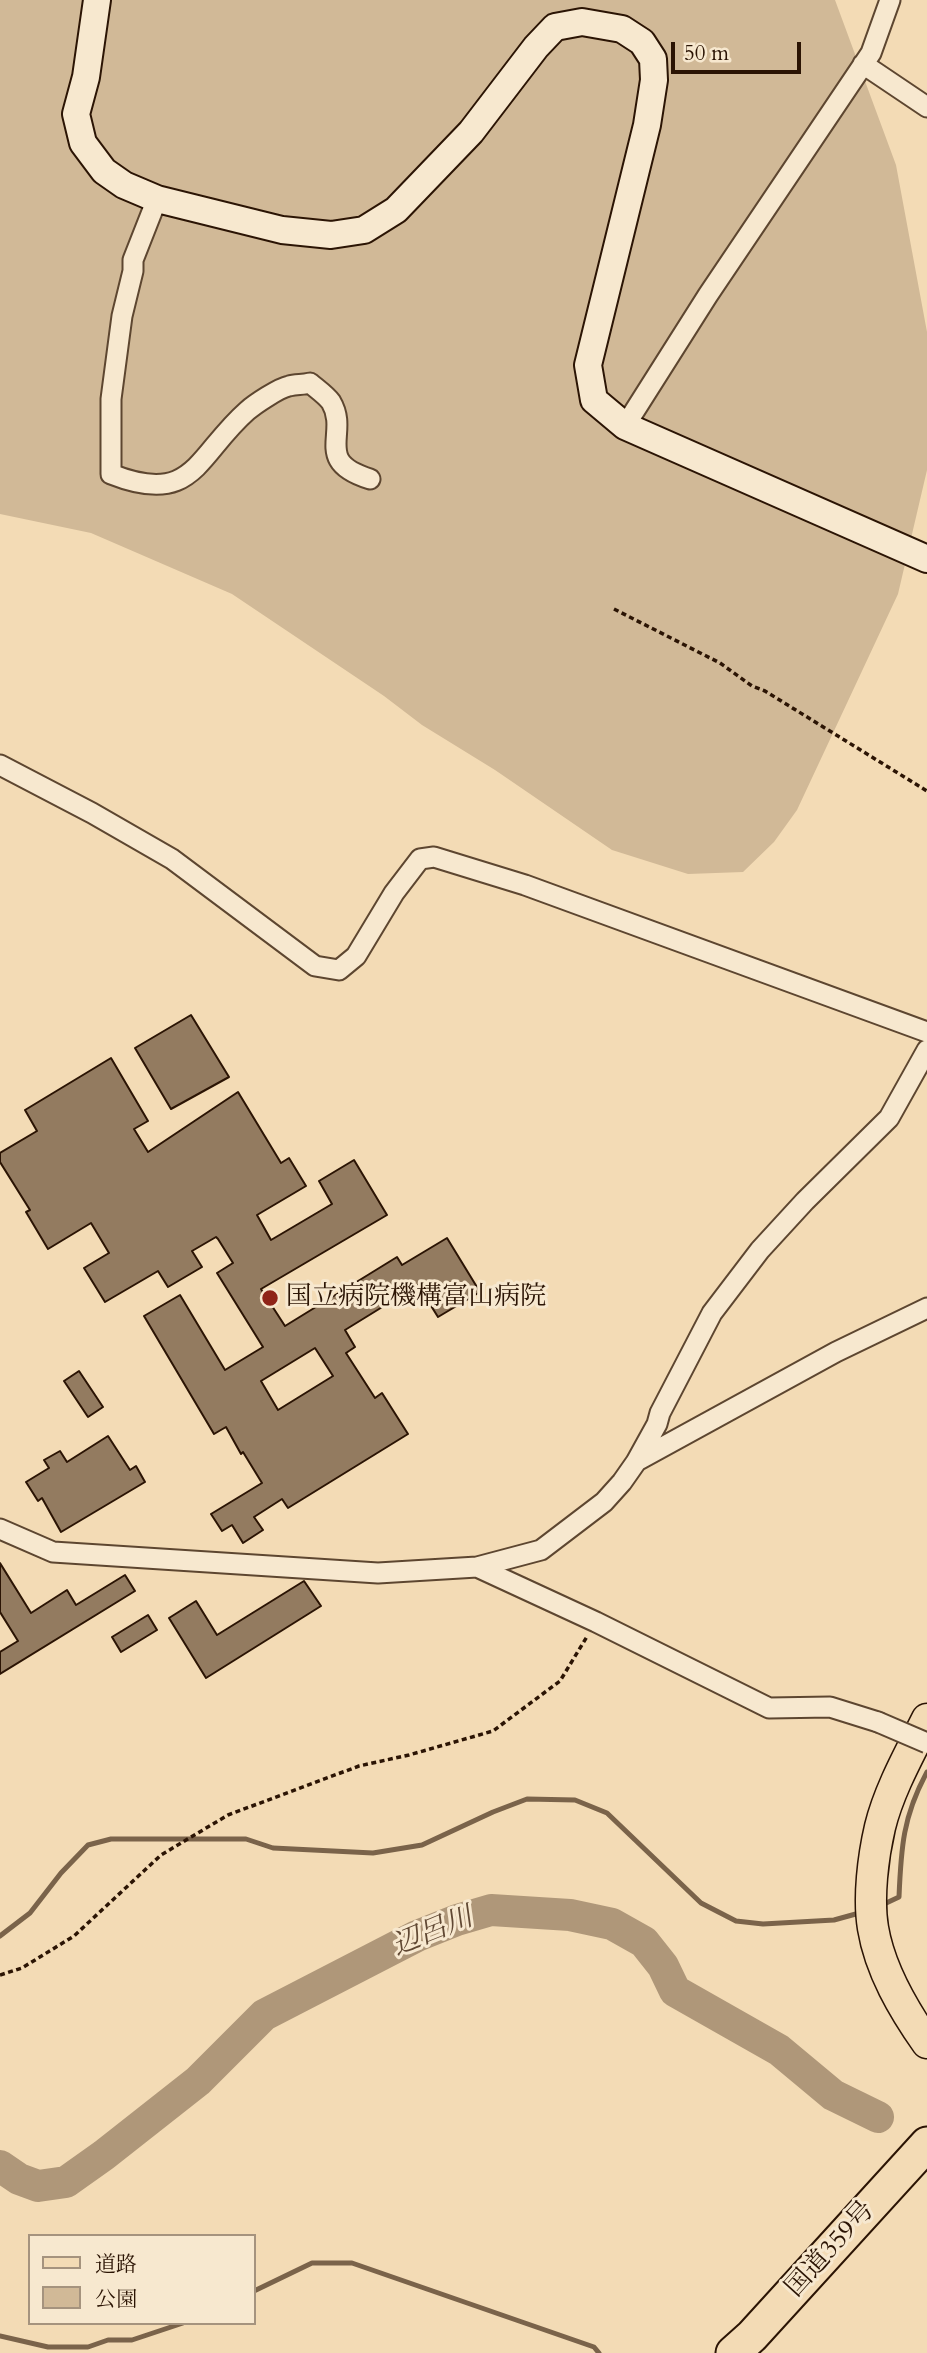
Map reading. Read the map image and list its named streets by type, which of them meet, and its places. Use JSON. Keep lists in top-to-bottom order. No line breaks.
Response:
{"streets":{"highway":["国道359号"]},"water":["辺呂川"],"places":["国立病院機構富山病院"],"legend":["道路","公園"],"scale_bar":"50 m"}
